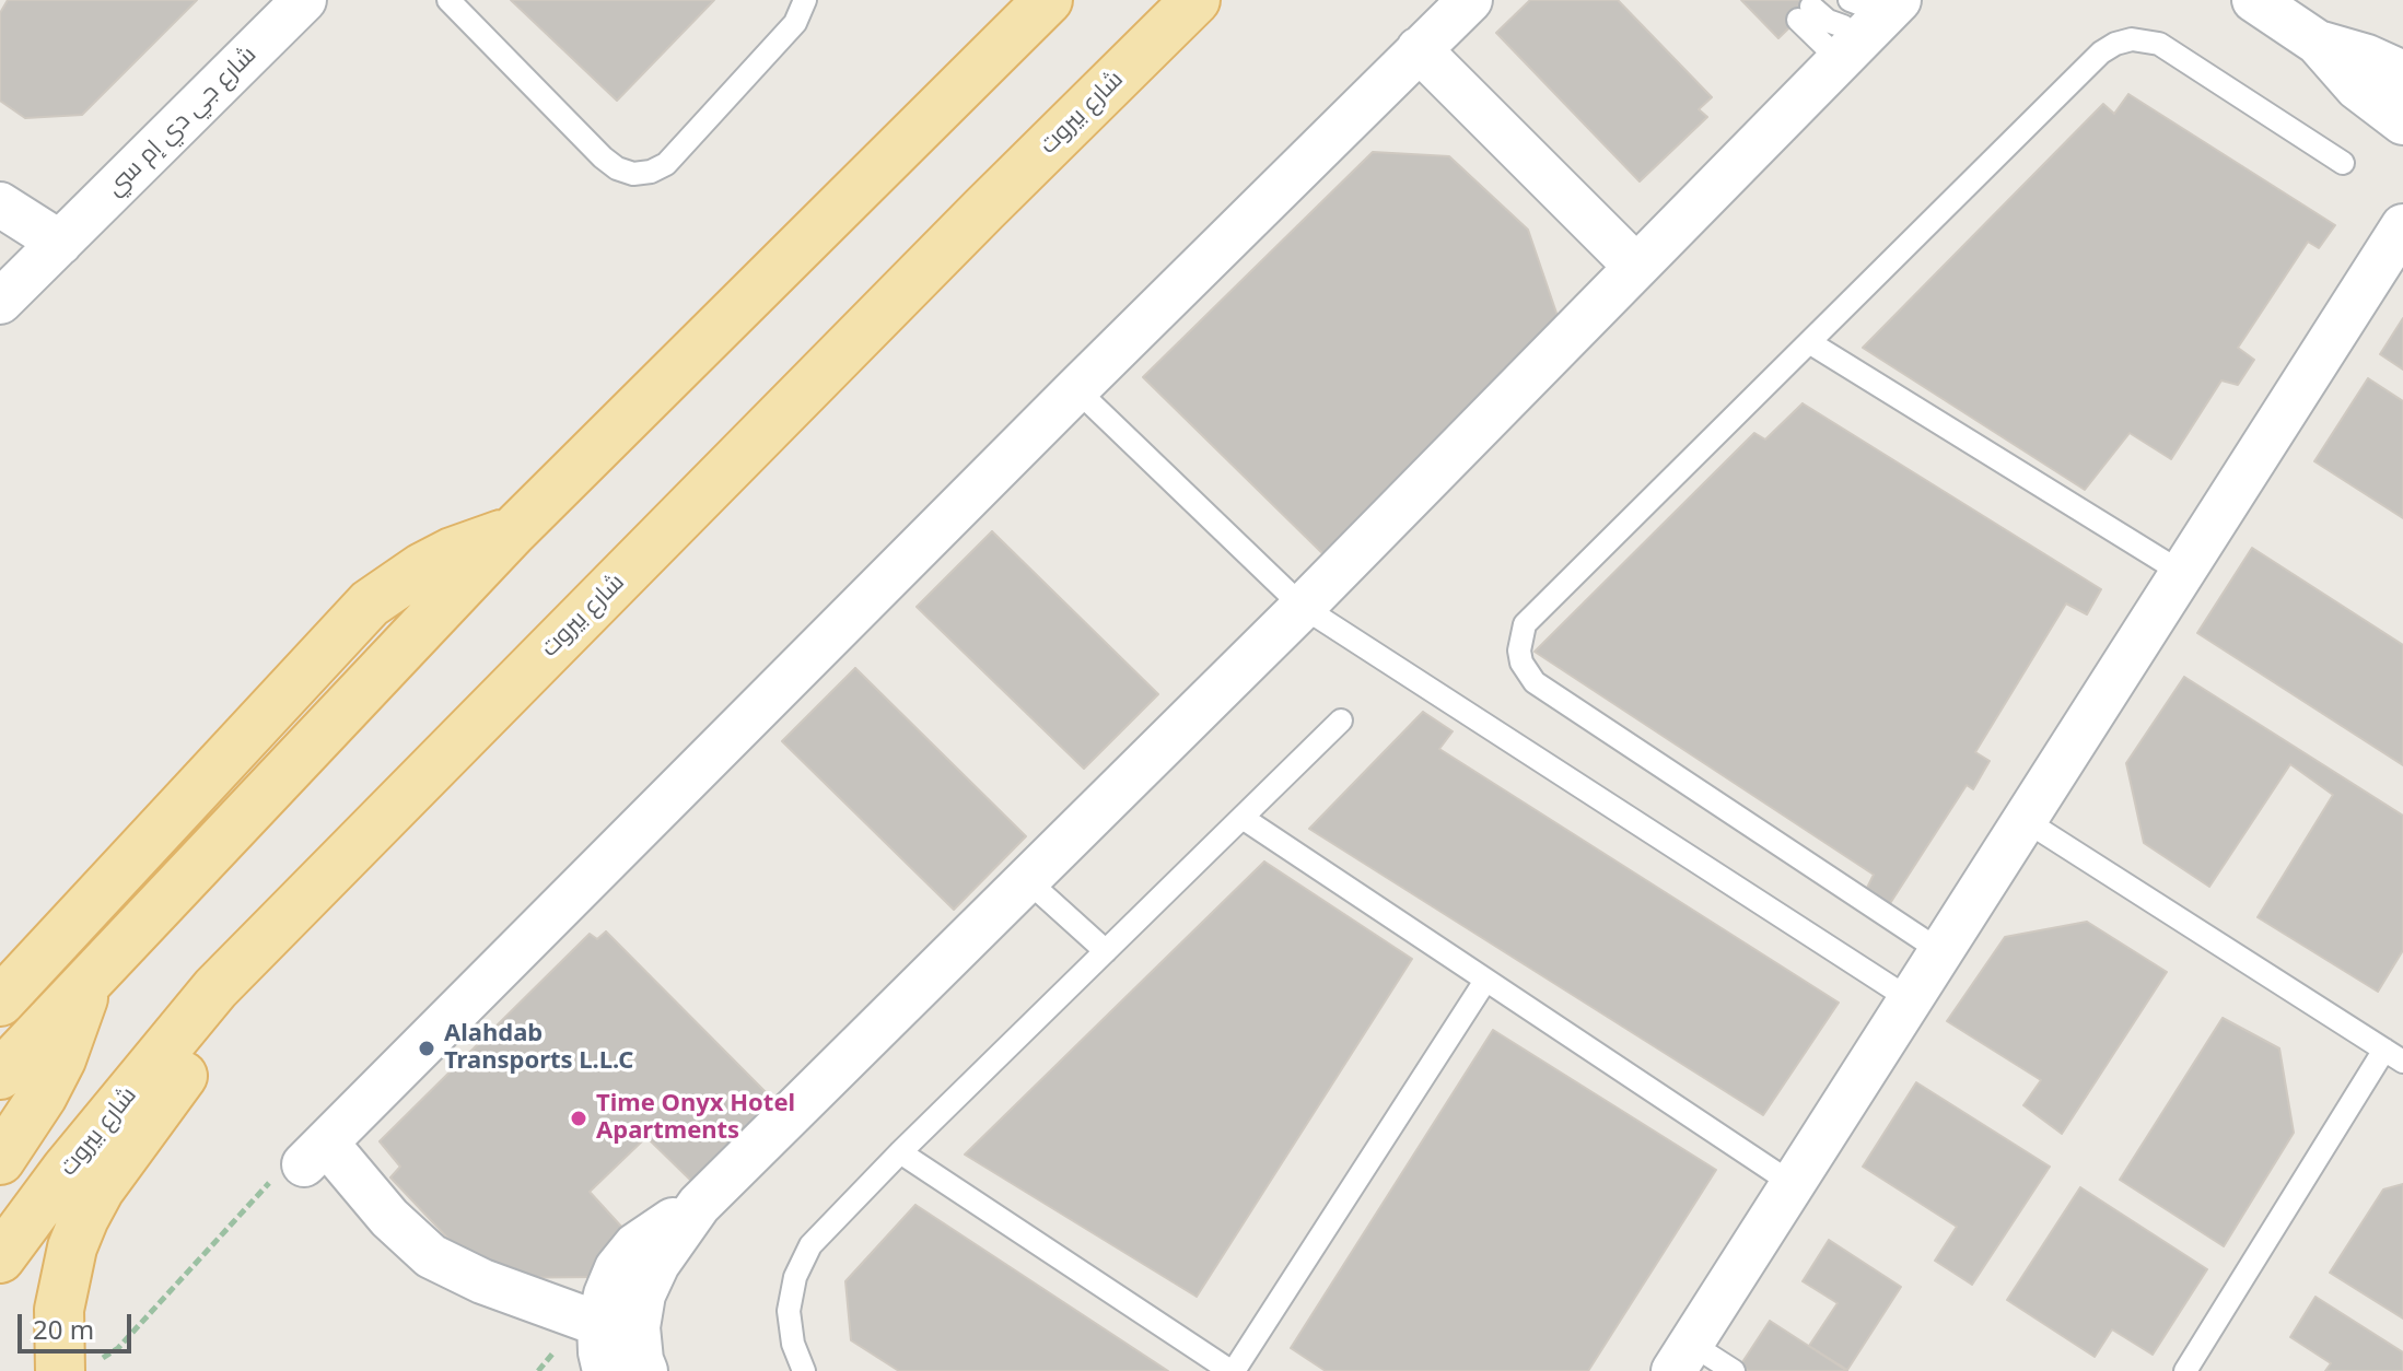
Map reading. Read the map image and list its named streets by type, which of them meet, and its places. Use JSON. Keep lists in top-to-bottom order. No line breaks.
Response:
{"streets":{"main road":["شارع بيروت"],"street":["شارع جي دي إم سي"]},"places":["Alahdab Transports L.L.C","Time Onyx Hotel Apartments"],"scale_bar":"20 m"}
